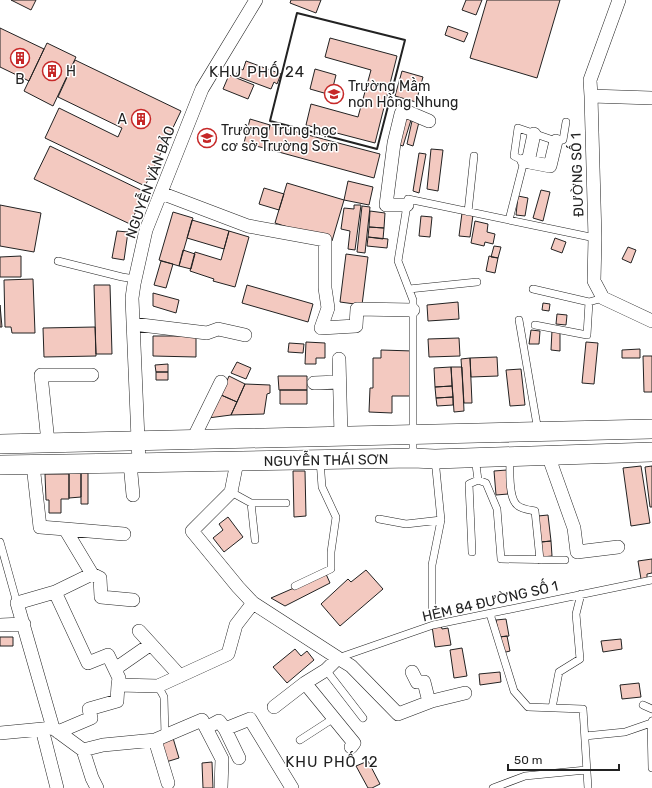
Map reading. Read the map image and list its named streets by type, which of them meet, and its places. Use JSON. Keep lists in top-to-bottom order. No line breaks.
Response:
{"streets":{"main road":["NGUYỄN THÁI SƠN"],"street":["ĐƯỜNG SỐ 1","NGUYỄN VĂN BẢO"],"lane":["HẺM 84 ĐƯỜNG SỐ 1"]},"crossings":[["NGUYỄN VĂN BẢO","NGUYỄN THÁI SƠN"]],"districts":["KHU PHỐ 24","KHU PHỐ 12"],"places":{"building":["B","H","A"],"school or university":["Trường Mầm non Hồng Nhung","Trường Trung học cơ sở Trường Sơn"]},"scale_bar":"50 m"}
